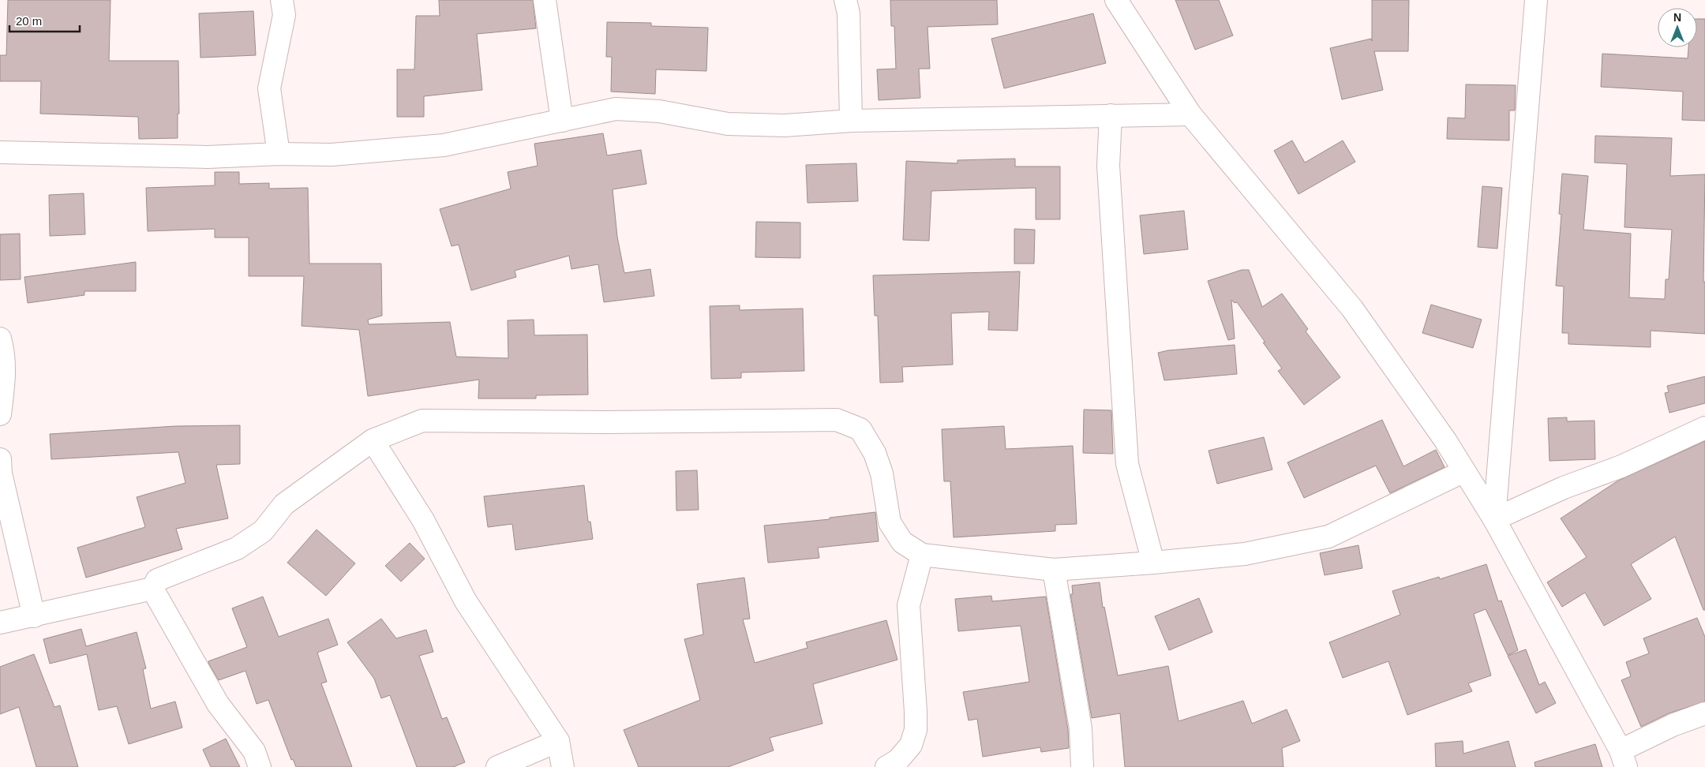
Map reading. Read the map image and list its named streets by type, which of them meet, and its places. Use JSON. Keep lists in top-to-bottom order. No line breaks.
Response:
{"scale_bar":"20 m","north":"top"}
